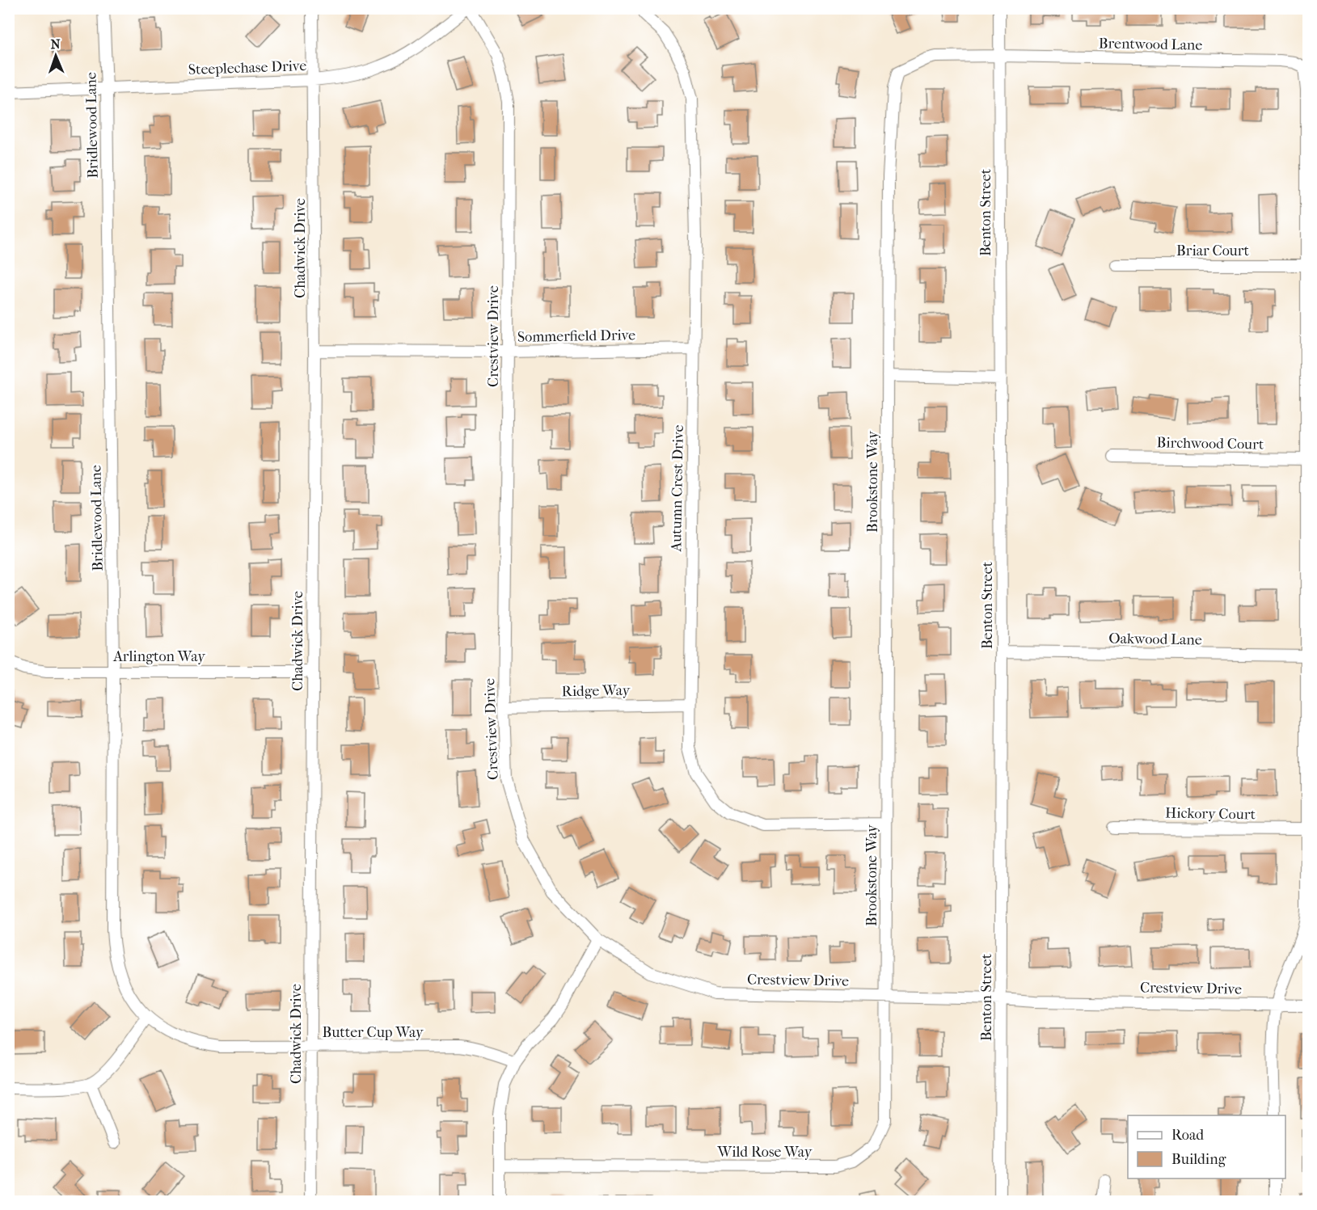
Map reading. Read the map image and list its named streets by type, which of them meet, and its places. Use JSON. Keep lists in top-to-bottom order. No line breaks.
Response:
{"streets":{"street":["Brentwood Lane","Steeplechase Drive","Bridlewood Lane","Benton Street","Chadwick Drive","Briar Court","Crestview Drive","Sommerfield Drive","Birchwood Court","Brookstone Way","Autumn Crest Drive","Oakwood Lane","Arlington Way","Ridge Way","Hickory Court","Butter Cup Way","Wild Rose Way"]},"crossings":[["Brentwood Lane","Benton Street"],["Brentwood Lane","Briar Court"],["Brentwood Lane","Brookstone Way"],["Steeplechase Drive","Bridlewood Lane"],["Steeplechase Drive","Chadwick Drive"],["Steeplechase Drive","Crestview Drive"],["Bridlewood Lane","Arlington Way"],["Bridlewood Lane","Butter Cup Way"],["Benton Street","Crestview Drive"],["Benton Street","Brookstone Way"],["Benton Street","Oakwood Lane"],["Chadwick Drive","Sommerfield Drive"],["Chadwick Drive","Arlington Way"],["Chadwick Drive","Butter Cup Way"],["Crestview Drive","Sommerfield Drive"],["Crestview Drive","Brookstone Way"],["Crestview Drive","Ridge Way"],["Crestview Drive","Wild Rose Way"],["Sommerfield Drive","Autumn Crest Drive"],["Brookstone Way","Autumn Crest Drive"],["Brookstone Way","Wild Rose Way"],["Autumn Crest Drive","Ridge Way"]],"legend":["Road","Building"],"north":"top"}
